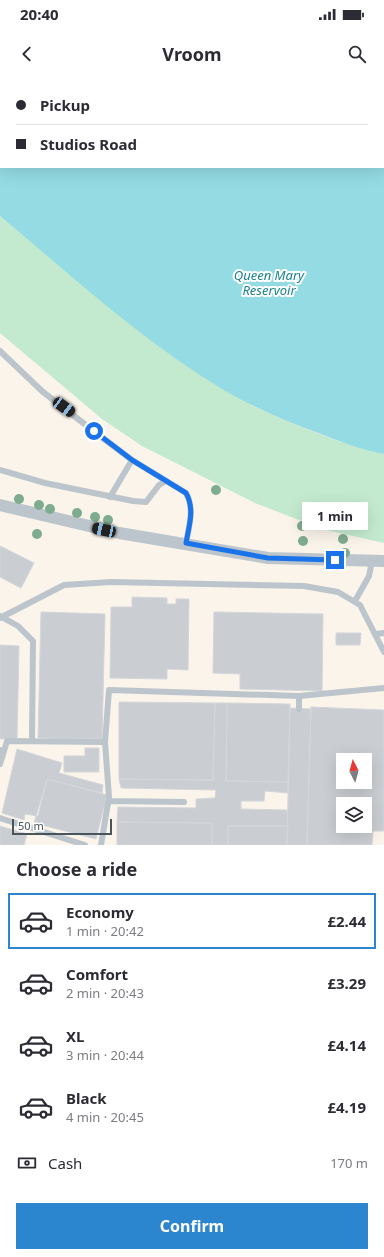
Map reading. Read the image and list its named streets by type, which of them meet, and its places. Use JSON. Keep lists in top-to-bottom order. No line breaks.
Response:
{"water":["Queen Mary Reservoir"],"scale_bar":"50 m","north":"top","page":{"status":"20:40","header":"Vroom","banner":["Pickup","Studios Road"],"bubble":"1 min","scale":"50 m","heading":"Choose a ride","list":[{"name":"Economy","note":"1 min · 20:42","value":"£2.44"},{"name":"Comfort","note":"2 min · 20:43","value":"£3.29"},{"name":"XL","note":"3 min · 20:44","value":"£4.14"},{"name":"Black","note":"4 min · 20:45","value":"£4.19"}],"pay":["Cash","170 m"],"buttons":"Confirm"}}
